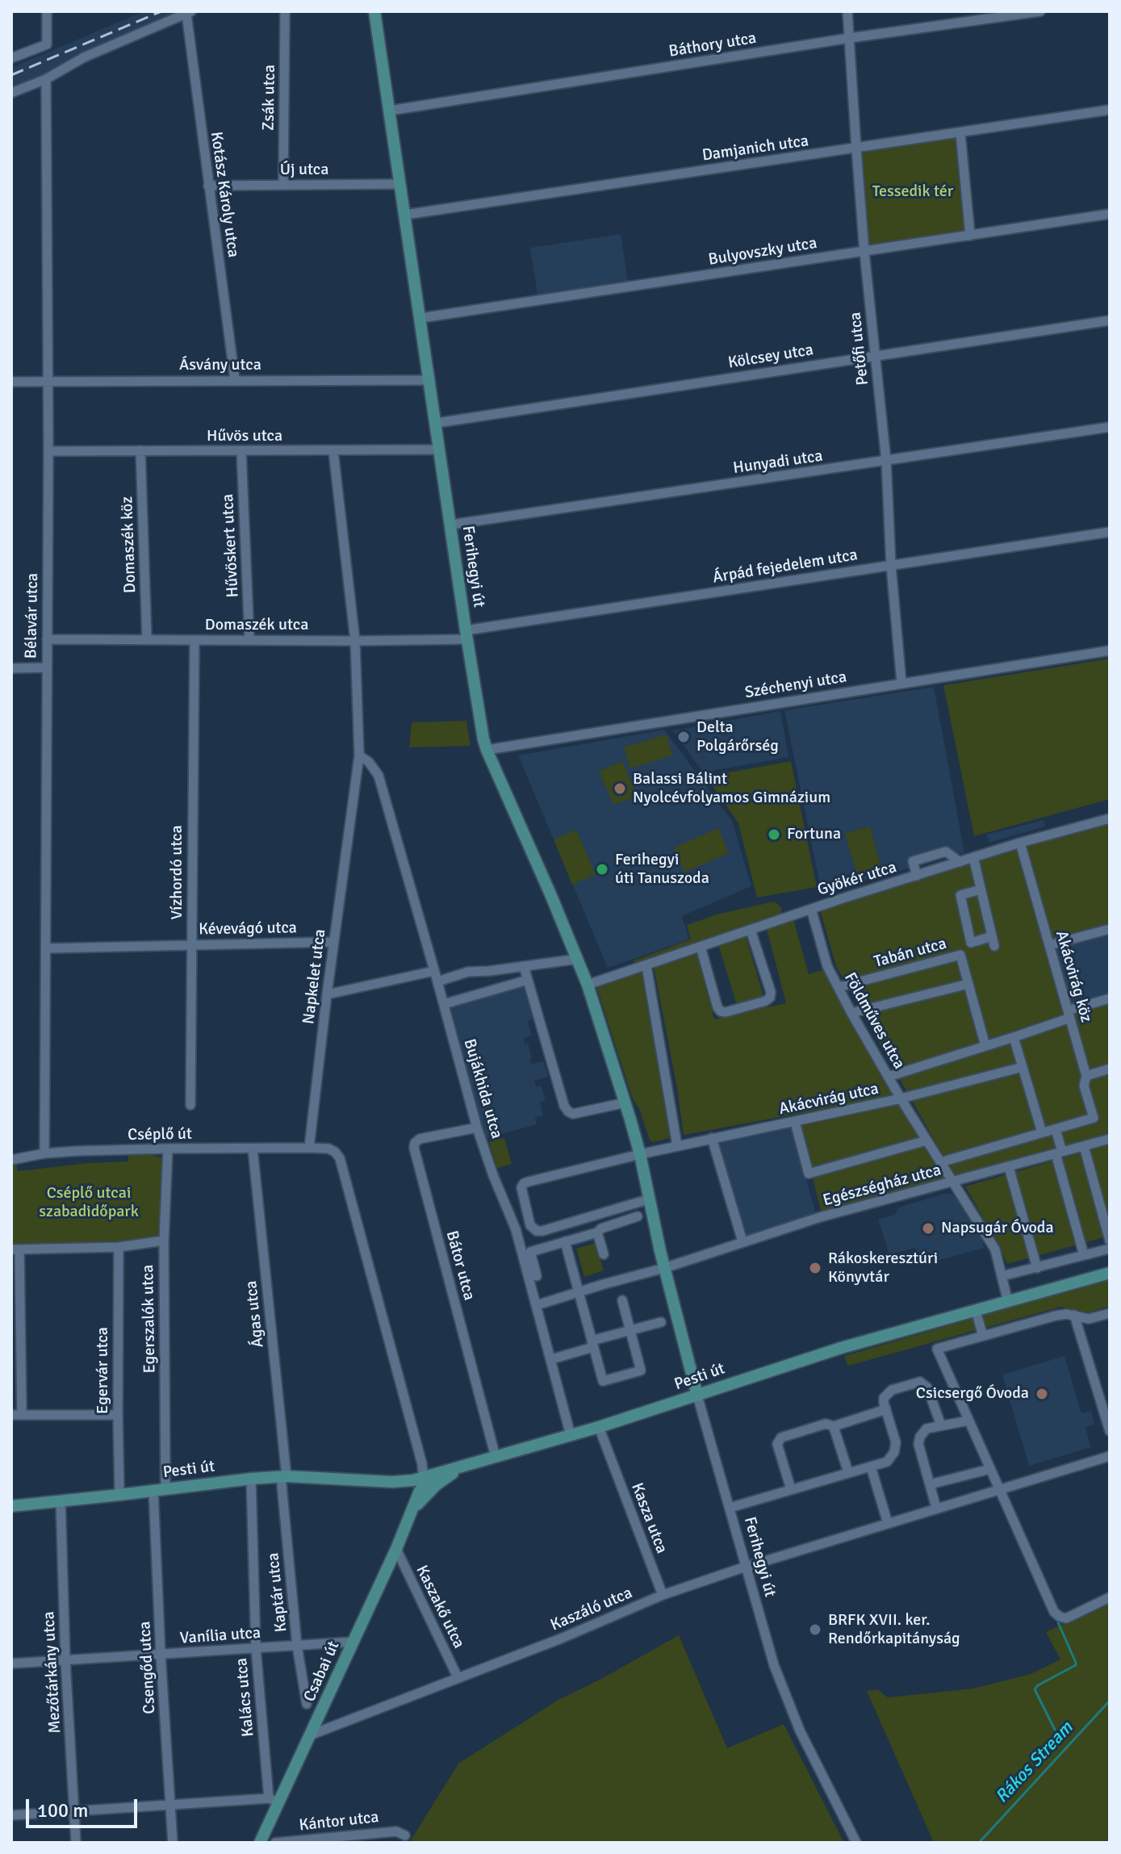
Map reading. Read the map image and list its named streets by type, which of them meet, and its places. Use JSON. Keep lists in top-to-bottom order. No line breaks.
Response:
{"streets":{"main road":["Ferihegyi út","Pesti út","Csabai út"],"street":["Báthory utca","Zsák utca","Damjanich utca","Új utca","Kotász Károly utca","Bulyovszky utca","Petőfi utca","Kölcsey utca","Ásvány utca","Hűvös utca","Hunyadi utca","Domaszék köz","Hűvöskert utca","Árpád fejedelem utca","Bélavár utca","Domaszék utca","Széchenyi utca","Vízhordó utca","Gyökér utca","Kévevágó utca","Tabán utca","Napkelet utca","Akácvirág köz","Földműves utca","Bujákhida utca","Akácvirág utca","Cséplő út","Egészségház utca","Bátor utca","Ágas utca","Egerszalók utca","Egervár utca","Kasza utca","Kaptár utca","Kaszakő utca","Kaszáló utca","Vanília utca","Csengőd utca","Mezőtárkány utca","Kalács utca","Kántor utca"]},"crossings":[["Báthory utca","Petőfi utca"],["Báthory utca","Ferihegyi út"],["Zsák utca","Új utca"],["Damjanich utca","Petőfi utca"],["Damjanich utca","Ferihegyi út"],["Új utca","Kotász Károly utca"],["Új utca","Ferihegyi út"],["Kotász Károly utca","Ásvány utca"],["Bulyovszky utca","Petőfi utca"],["Bulyovszky utca","Ferihegyi út"],["Petőfi utca","Kölcsey utca"],["Petőfi utca","Hunyadi utca"],["Petőfi utca","Árpád fejedelem utca"],["Petőfi utca","Széchenyi utca"],["Kölcsey utca","Ferihegyi út"],["Ásvány utca","Ferihegyi út"],["Ásvány utca","Bélavár utca"],["Hűvös utca","Domaszék köz"],["Hűvös utca","Hűvöskert utca"],["Hűvös utca","Ferihegyi út"],["Hűvös utca","Bélavár utca"],["Hűvös utca","Napkelet utca"],["Hunyadi utca","Ferihegyi út"],["Domaszék köz","Domaszék utca"],["Hűvöskert utca","Domaszék utca"],["Ferihegyi út","Árpád fejedelem utca"],["Ferihegyi út","Domaszék utca"],["Ferihegyi út","Széchenyi utca"],["Ferihegyi út","Gyökér utca"],["Ferihegyi út","Akácvirág utca"],["Ferihegyi út","Egészségház utca"],["Ferihegyi út","Pesti út"],["Ferihegyi út","Kaszáló utca"],["Árpád fejedelem utca","Domaszék utca"],["Bélavár utca","Domaszék utca"],["Bélavár utca","Kévevágó utca"],["Bélavár utca","Cséplő út"],["Domaszék utca","Vízhordó utca"],["Domaszék utca","Napkelet utca"],["Vízhordó utca","Kévevágó utca"],["Gyökér utca","Akácvirág köz"],["Gyökér utca","Földműves utca"],["Kévevágó utca","Napkelet utca"],["Tabán utca","Földműves utca"],["Tabán utca","Akácvirág utca"],["Napkelet utca","Bujákhida utca"],["Napkelet utca","Cséplő út"],["Akácvirág köz","Akácvirág utca"],["Akácvirág köz","Egészségház utca"],["Földműves utca","Akácvirág utca"],["Földműves utca","Egészségház utca"],["Földműves utca","Pesti út"],["Bujákhida utca","Bátor utca"],["Bujákhida utca","Pesti út"],["Cséplő út","Ágas utca"],["Cséplő út","Egerszalók utca"],["Bátor utca","Pesti út"],["Ágas utca","Pesti út"],["Ágas utca","Kaptár utca"],["Egerszalók utca","Pesti út"],["Egerszalók utca","Csengőd utca"],["Egervár utca","Pesti út"],["Pesti út","Kasza utca"],["Pesti út","Kaptár utca"],["Pesti út","Csengőd utca"],["Pesti út","Csabai út"],["Pesti út","Mezőtárkány utca"],["Pesti út","Kalács utca"],["Kasza utca","Kaszáló utca"],["Kaptár utca","Vanília utca"],["Kaszakő utca","Kaszáló utca"],["Kaszakő utca","Csabai út"],["Kaszáló utca","Csabai út"],["Vanília utca","Csengőd utca"],["Vanília utca","Csabai út"],["Vanília utca","Mezőtárkány utca"],["Vanília utca","Kalács utca"],["Csabai út","Kalács utca"]],"water":["Rákos Stream"],"parks":["Tessedik tér","Cséplő utcai szabadidőpark"],"places":["Delta Polgárőrség","Balassi Bálint Nyolcévfolyamos Gimnázium","Fortuna","Ferihegyi úti Tanuszoda","Napsugár Óvoda","Rákoskeresztúri Könyvtár","Csicsergő Óvoda","BRFK XVII. ker. Rendőrkapitányság"],"scale_bar":"100 m"}
